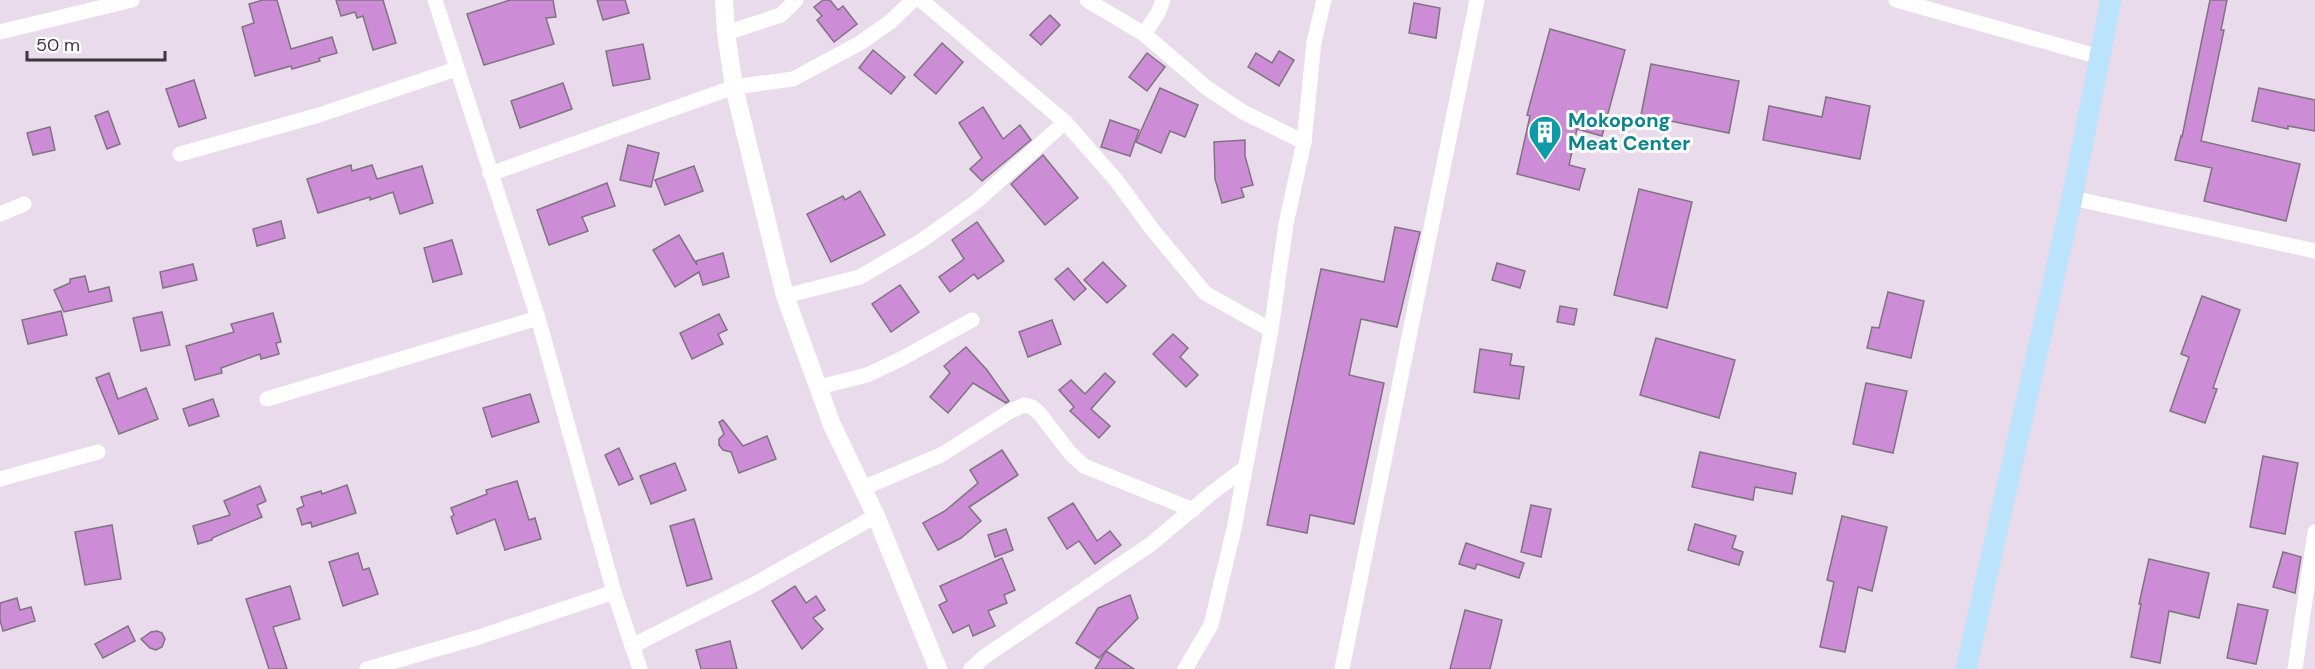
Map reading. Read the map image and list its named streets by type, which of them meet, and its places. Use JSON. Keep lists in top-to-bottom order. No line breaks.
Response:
{"places":{"building":["Mokopong Meat Center"]},"scale_bar":"50 m"}
